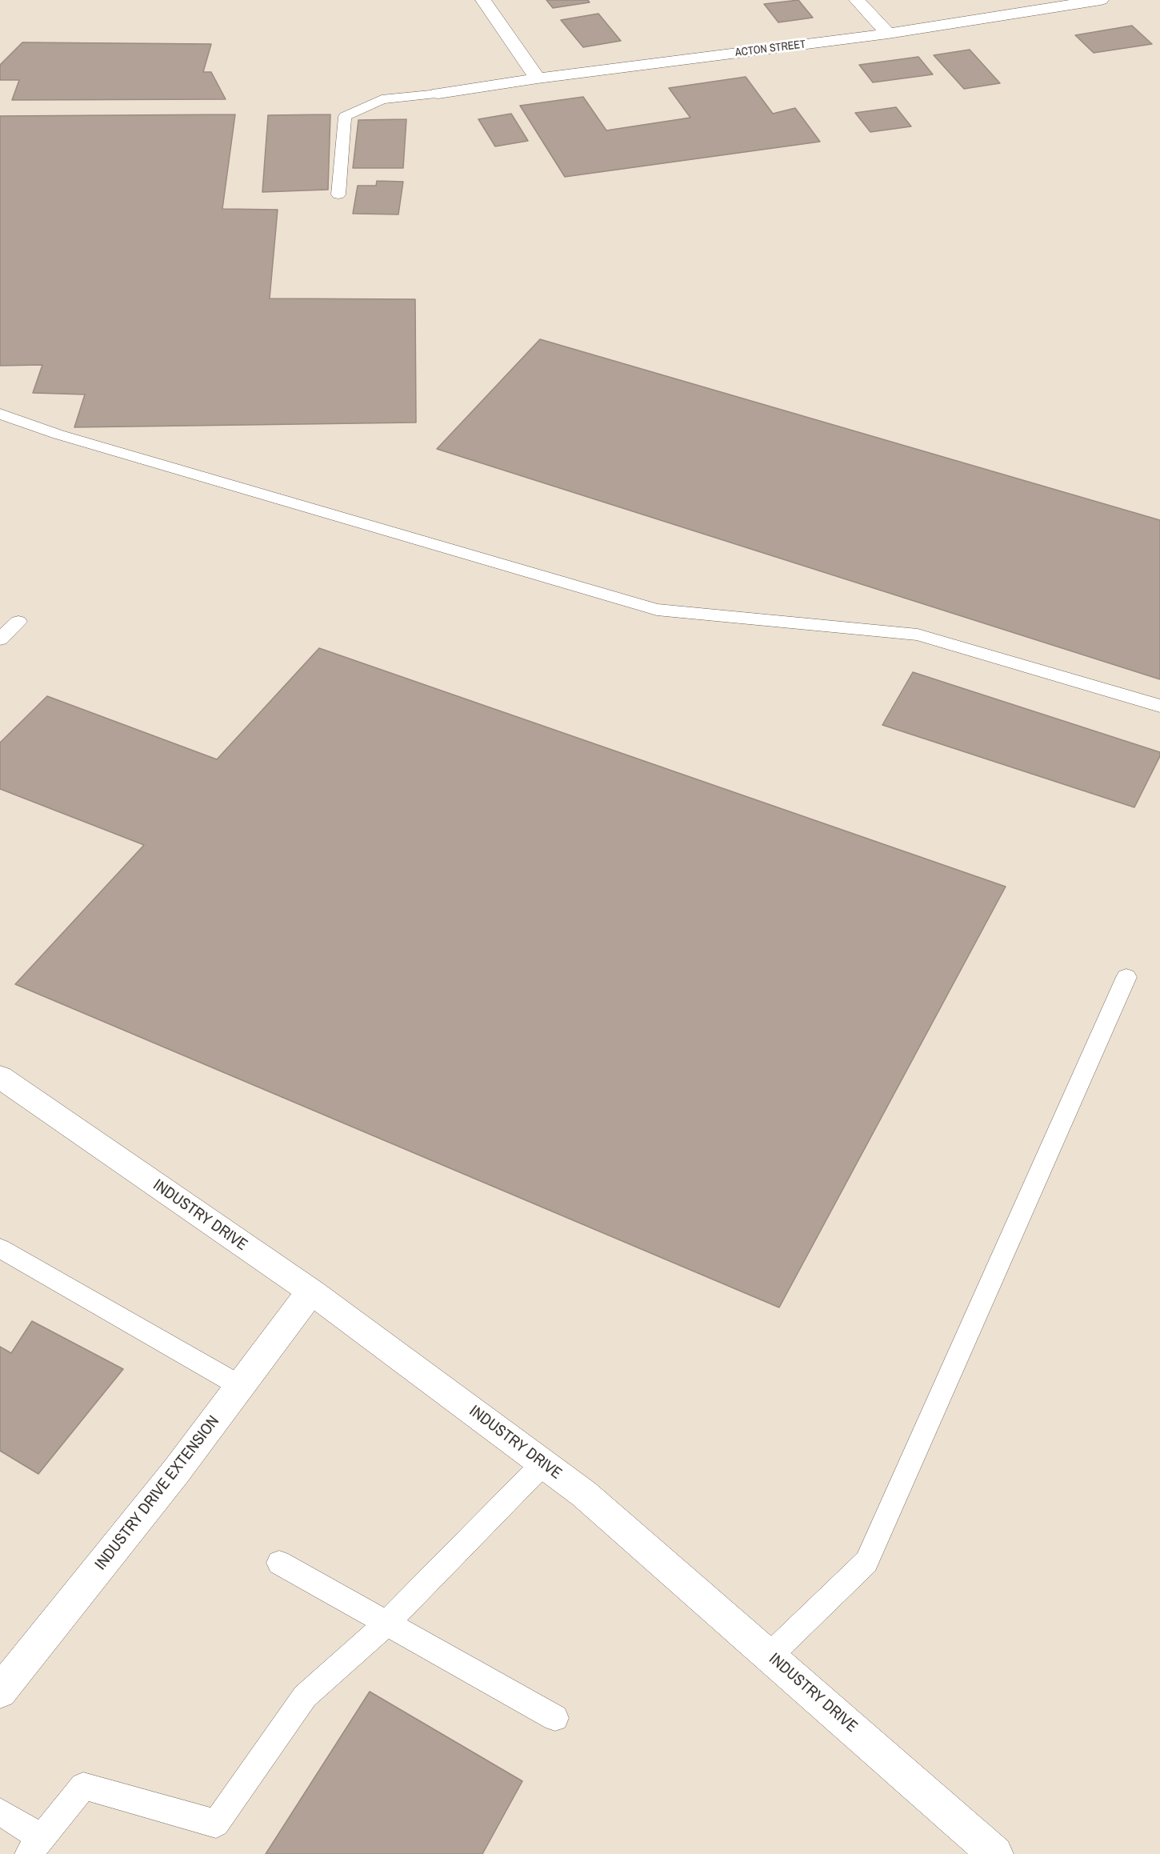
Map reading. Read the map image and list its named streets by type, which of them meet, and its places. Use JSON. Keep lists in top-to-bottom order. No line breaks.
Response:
{"streets":{"street":["ACTON STREET","INDUSTRY DRIVE","INDUSTRY DRIVE EXTENSION"]},"crossings":[["INDUSTRY DRIVE","INDUSTRY DRIVE EXTENSION"]]}
